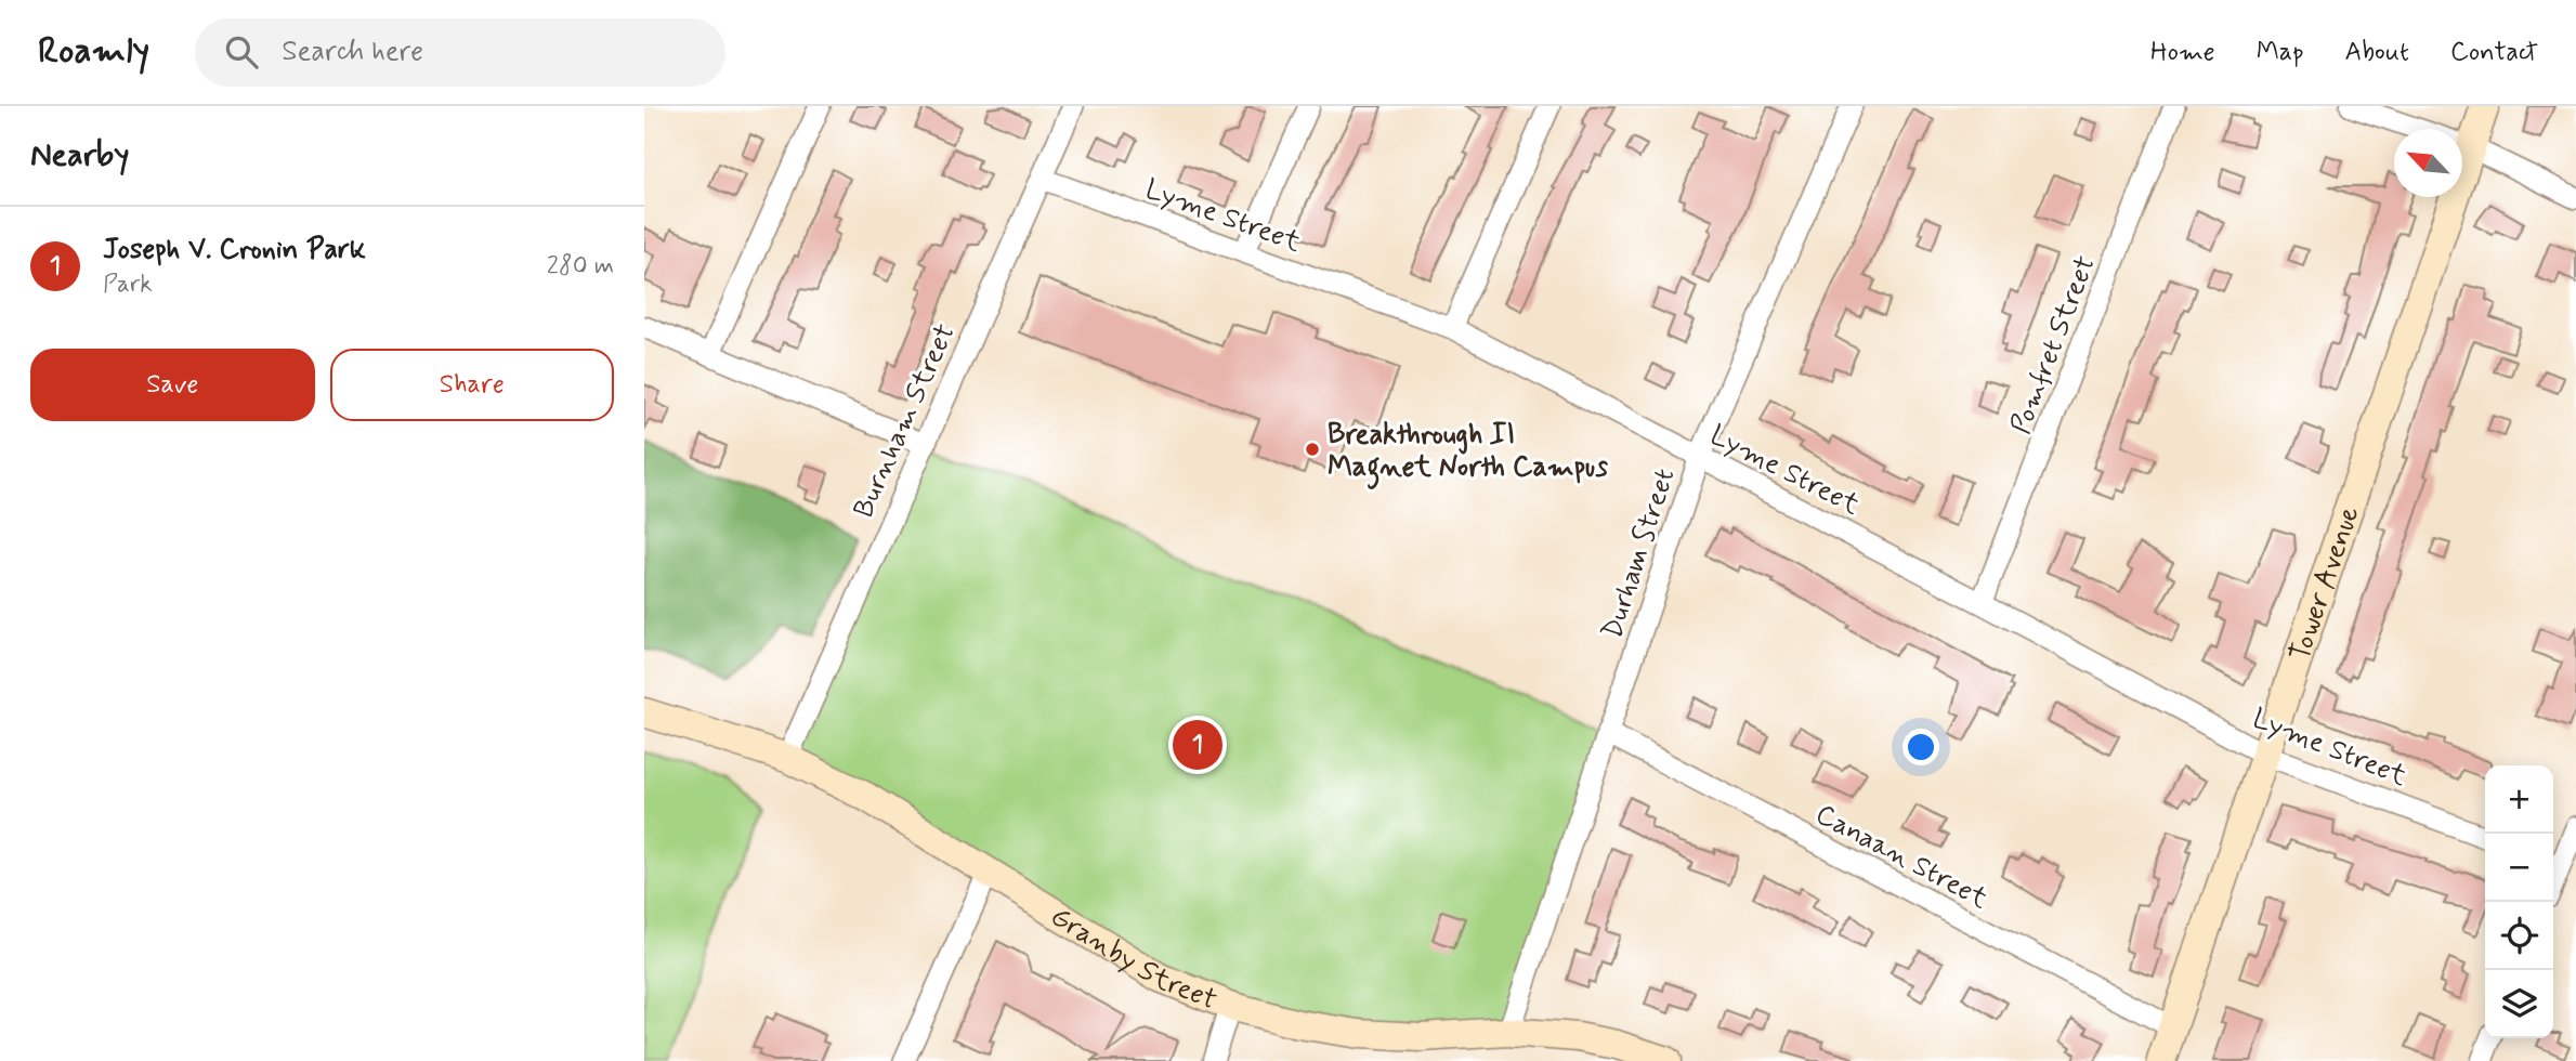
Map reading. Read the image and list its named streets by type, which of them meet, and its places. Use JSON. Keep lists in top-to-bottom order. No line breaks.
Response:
{"streets":{"main road":["Tower Avenue","Granby Street"],"street":["Lyme Street","Pomfret Street","Burnham Street","Durham Street","Canaan Street"]},"crossings":[["Lyme Street","Pomfret Street"],["Lyme Street","Burnham Street"],["Lyme Street","Durham Street"],["Lyme Street","Tower Avenue"],["Burnham Street","Granby Street"],["Durham Street","Canaan Street"],["Durham Street","Granby Street"],["Tower Avenue","Canaan Street"]],"places":["Breakthrough II Magnet North Campus"],"north":"top left","page":{"header":"Roamly","search":"Search here","nav":["Home","Map","About","Contact"],"heading":"Nearby","list":[{"mark":"1","name":"Joseph V. Cronin Park","note":"Park","value":"280 m"}],"buttons":["Save","Share"],"pins":"1","map_buttons":["+","−"]}}
